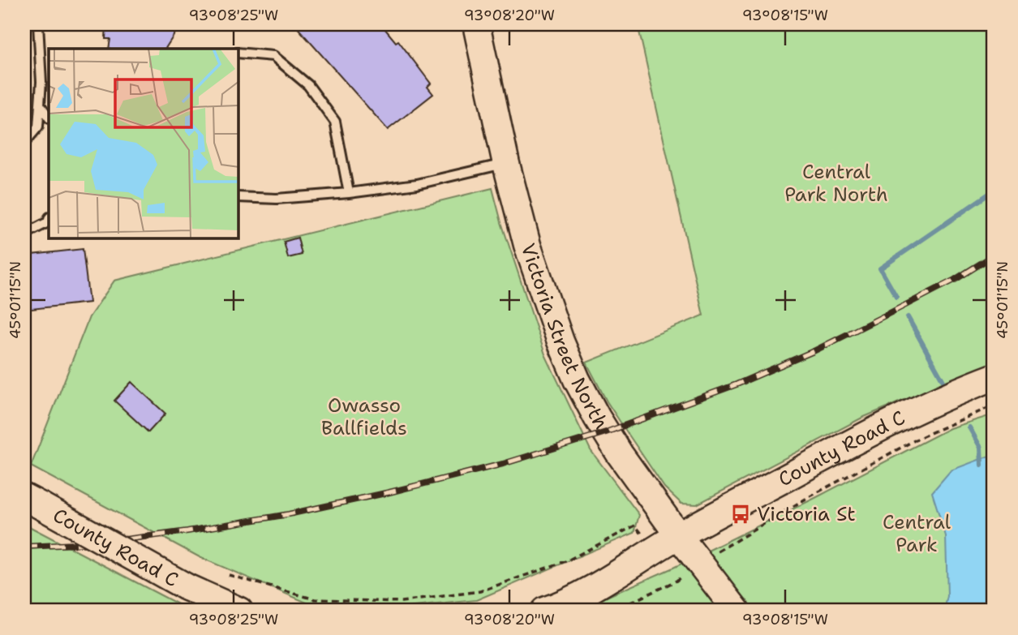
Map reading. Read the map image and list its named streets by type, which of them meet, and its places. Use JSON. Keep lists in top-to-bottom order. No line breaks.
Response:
{"streets":{"main road":["Victoria Street North","County Road C"]},"crossings":[["Victoria Street North","County Road C"]],"parks":["Central Park North","Owasso Ballfields","Central Park"],"places":{"bus stop":["Victoria St"]},"coordinates":["93°08'25\"W","93°08'20\"W","93°08'15\"W","45°01'15\"N"]}
